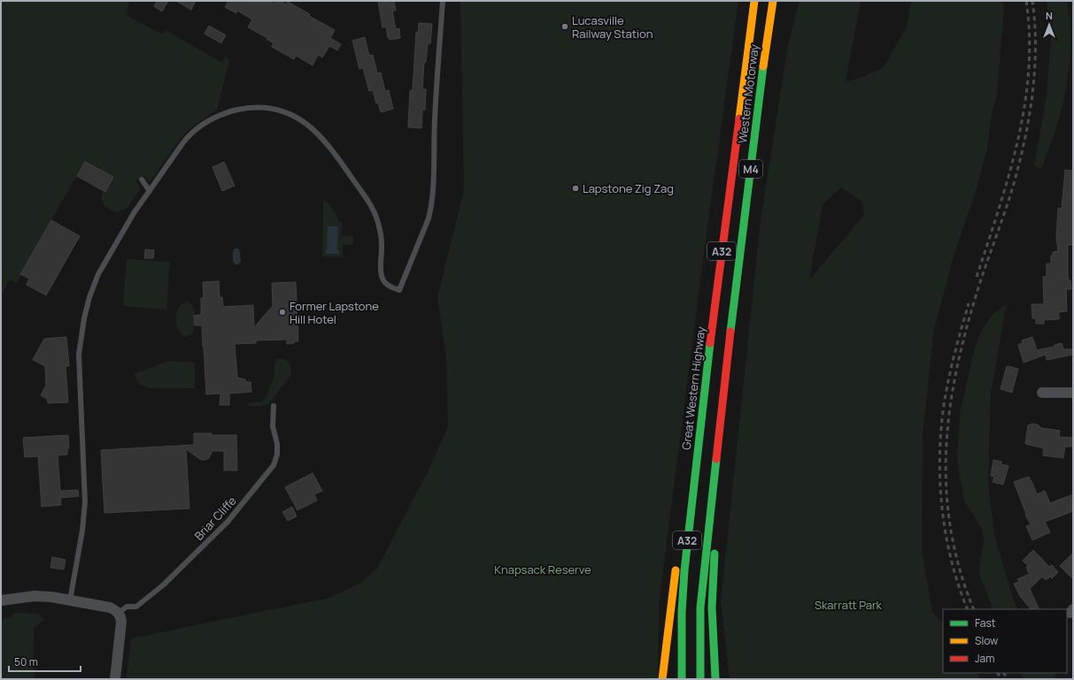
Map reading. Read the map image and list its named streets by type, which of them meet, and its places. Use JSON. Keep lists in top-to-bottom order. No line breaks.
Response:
{"streets":{"main road":["Western Motorway","M4","A32","Great Western Highway"],"lane":["Briar Cliffe"]},"crossings":[["Western Motorway","A32"],["Western Motorway","Great Western Highway"]],"parks":["Knapsack Reserve","Skarratt Park"],"places":["Lucasville Railway Station","Lapstone Zig Zag","Former Lapstone Hill Hotel"],"legend":["Fast","Slow","Jam"],"scale_bar":"50 m","north":"top"}
